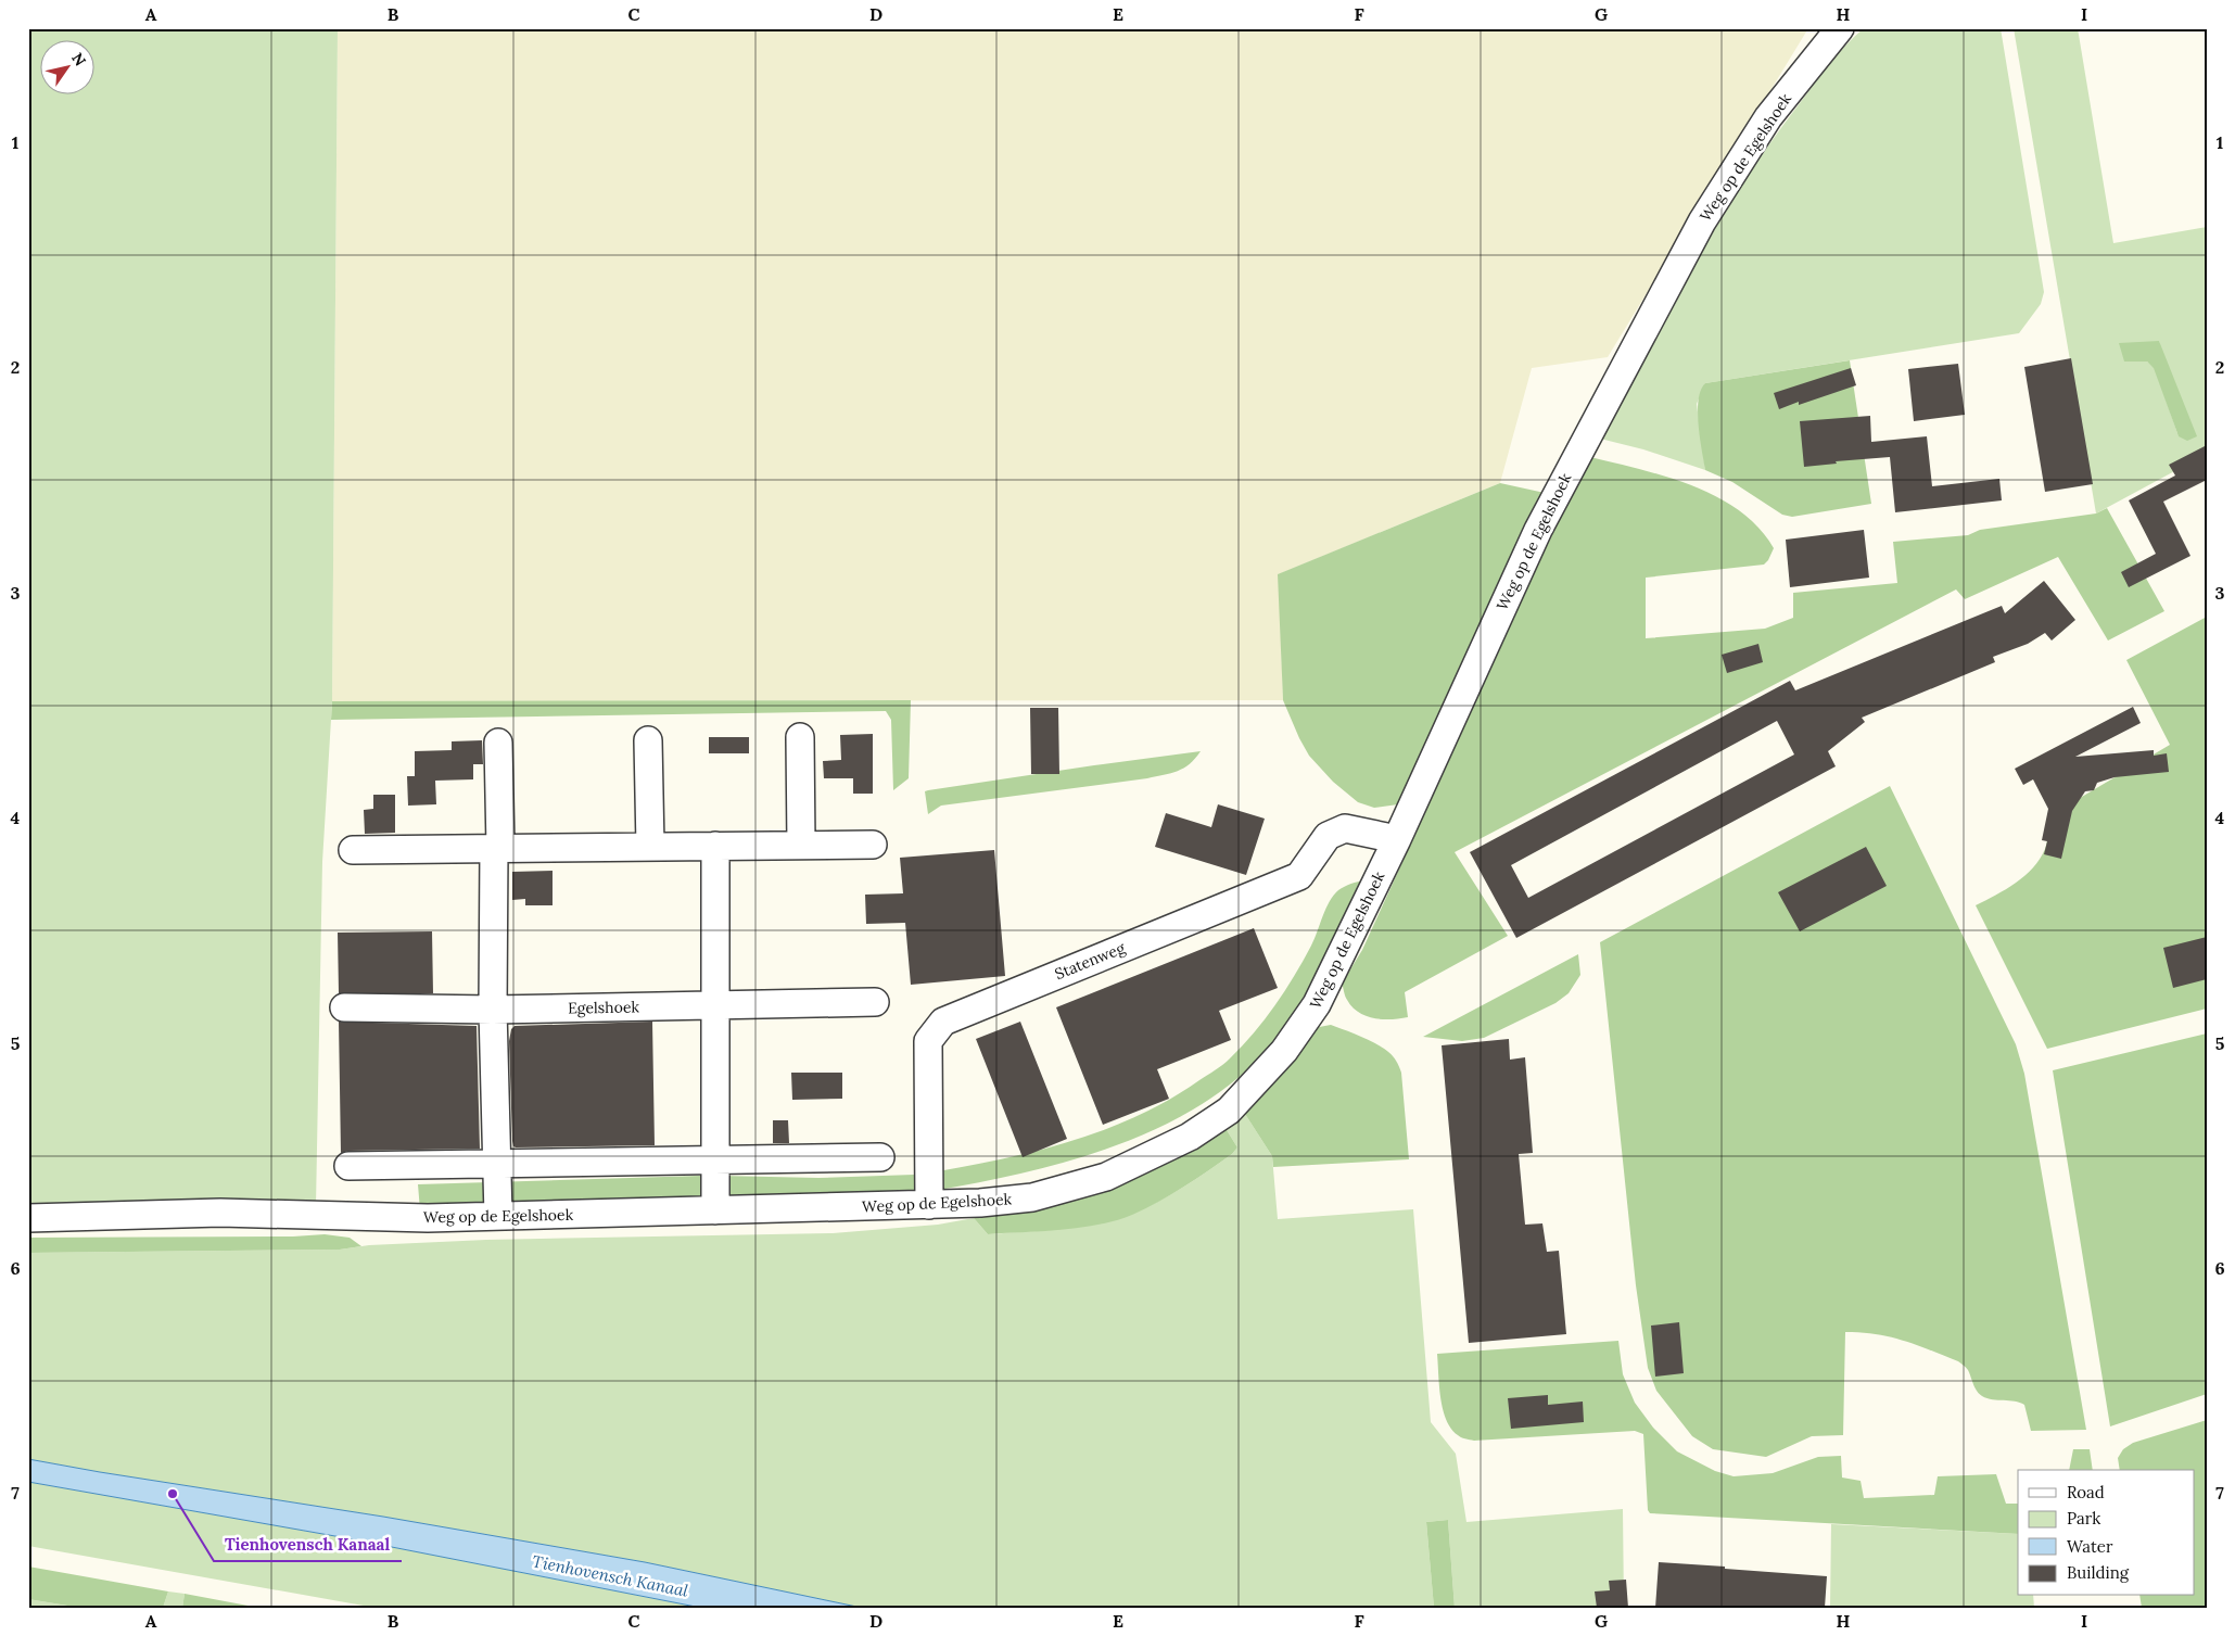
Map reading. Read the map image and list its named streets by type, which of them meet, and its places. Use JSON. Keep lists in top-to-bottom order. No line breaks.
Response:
{"streets":{"street":["Weg op de Egelshoek","Statenweg","Egelshoek"]},"crossings":[["Weg op de Egelshoek","Statenweg"]],"water":["Tienhovensch Kanaal"],"places":["Tienhovensch Kanaal"],"legend":["Road","Park","Water","Building"],"north":"top right","grid":{"columns":["A","B","C","D","E","F","G","H","I"],"rows":["1","2","3","4","5","6","7"]}}
